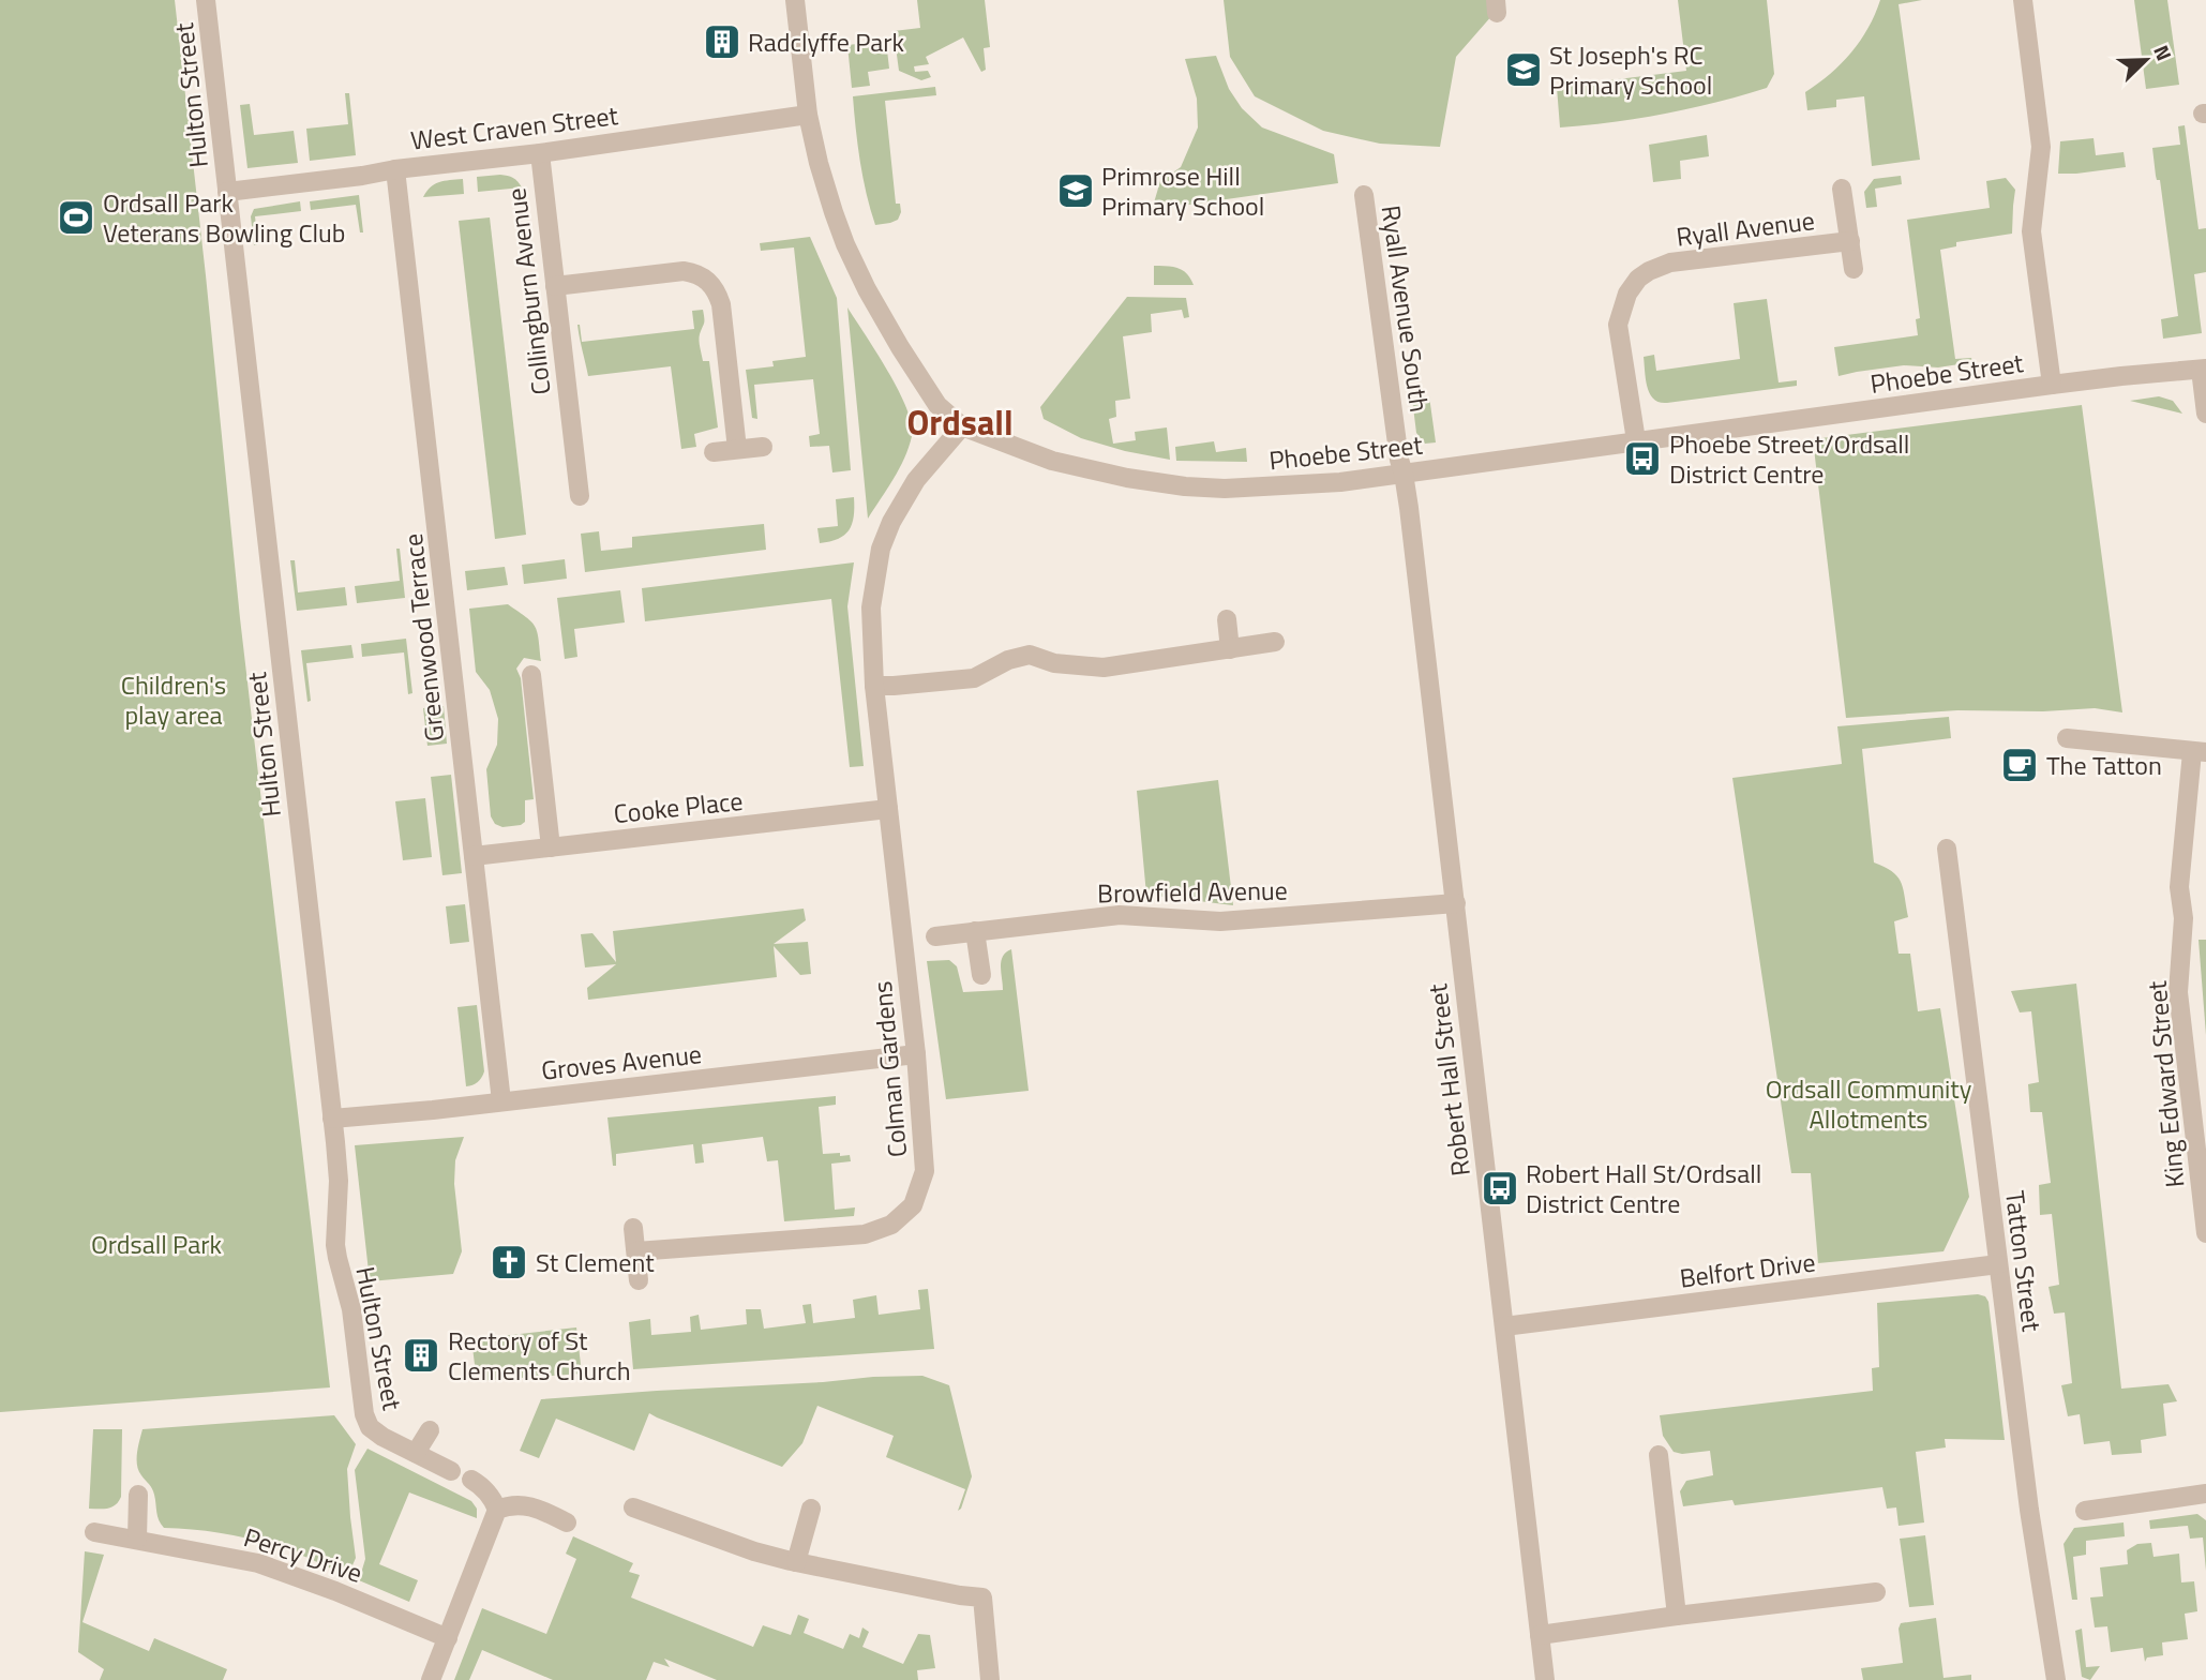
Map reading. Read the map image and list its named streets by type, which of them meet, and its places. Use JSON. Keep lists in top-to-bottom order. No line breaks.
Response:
{"streets":{"street":["Hulton Street","West Craven Street","Ryall Avenue","Collingburn Avenue","Ryall Avenue South","Phoebe Street","Greenwood Terrace","Cooke Place","Browfield Avenue","Groves Avenue","Colman Gardens","Robert Hall Street","King Edward Street","Tatton Street","Belfort Drive","Percy Drive"]},"crossings":[["Hulton Street","West Craven Street"],["Hulton Street","Groves Avenue"],["West Craven Street","Collingburn Avenue"],["West Craven Street","Phoebe Street"],["West Craven Street","Greenwood Terrace"],["Ryall Avenue","Phoebe Street"],["Ryall Avenue South","Phoebe Street"],["Ryall Avenue South","Robert Hall Street"],["Phoebe Street","Colman Gardens"],["Phoebe Street","Robert Hall Street"],["Greenwood Terrace","Cooke Place"],["Greenwood Terrace","Groves Avenue"],["Cooke Place","Colman Gardens"],["Browfield Avenue","Robert Hall Street"],["Groves Avenue","Colman Gardens"],["Robert Hall Street","Belfort Drive"],["Tatton Street","Belfort Drive"]],"districts":["Ordsall"],"parks":["Children's play area","Ordsall Community Allotments","Ordsall Park"],"places":{"building":["Radclyffe Park","Rectory of St Clements Church"],"school or university":["St Joseph's RC Primary School","Primrose Hill Primary School"],"sports":["Ordsall Park Veterans Bowling Club"],"bus stop":["Phoebe Street/Ordsall District Centre","Robert Hall St/Ordsall District Centre"],"cafe":["The Tatton"],"church":["St Clement"]},"north":"top right"}
